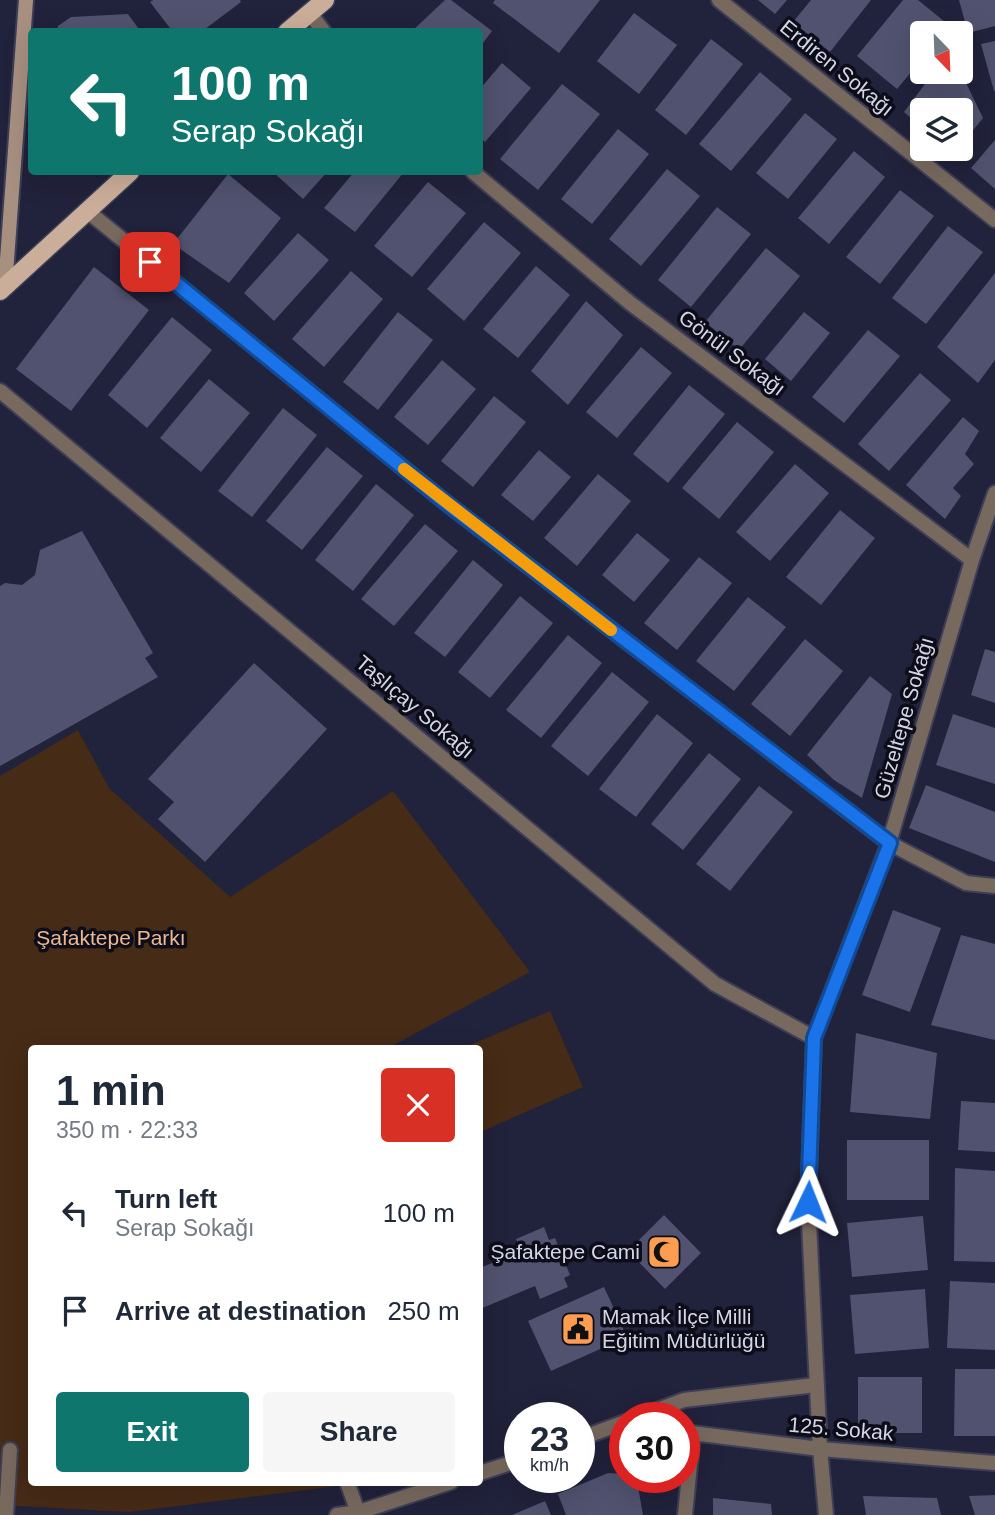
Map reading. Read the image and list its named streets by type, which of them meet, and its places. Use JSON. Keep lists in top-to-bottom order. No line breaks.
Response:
{"streets":{"street":["Erdiren Sokağı","Gönül Sokağı","Taşlıçay Sokağı","Güzeltepe Sokağı","125. Sokak"]},"crossings":[["Gönül Sokağı","Güzeltepe Sokağı"],["Taşlıçay Sokağı","Güzeltepe Sokağı"],["Güzeltepe Sokağı","125. Sokak"]],"parks":["Şafaktepe Parkı"],"places":{"mosque":["Şafaktepe Cami"],"public building":["Mamak İlçe Milli Eğitim Müdürlüğü"]},"north":"bottom right","page":{"turn":["100 m","Serap Sokağı"],"heading":["1 min","350 m · 22:33"],"list":[{"name":"Turn left","note":"Serap Sokağı","value":"100 m"},{"name":"Arrive at destination","value":"250 m"}],"buttons":["Exit","Share"],"speed":"23 km/h","limit":"30"}}
